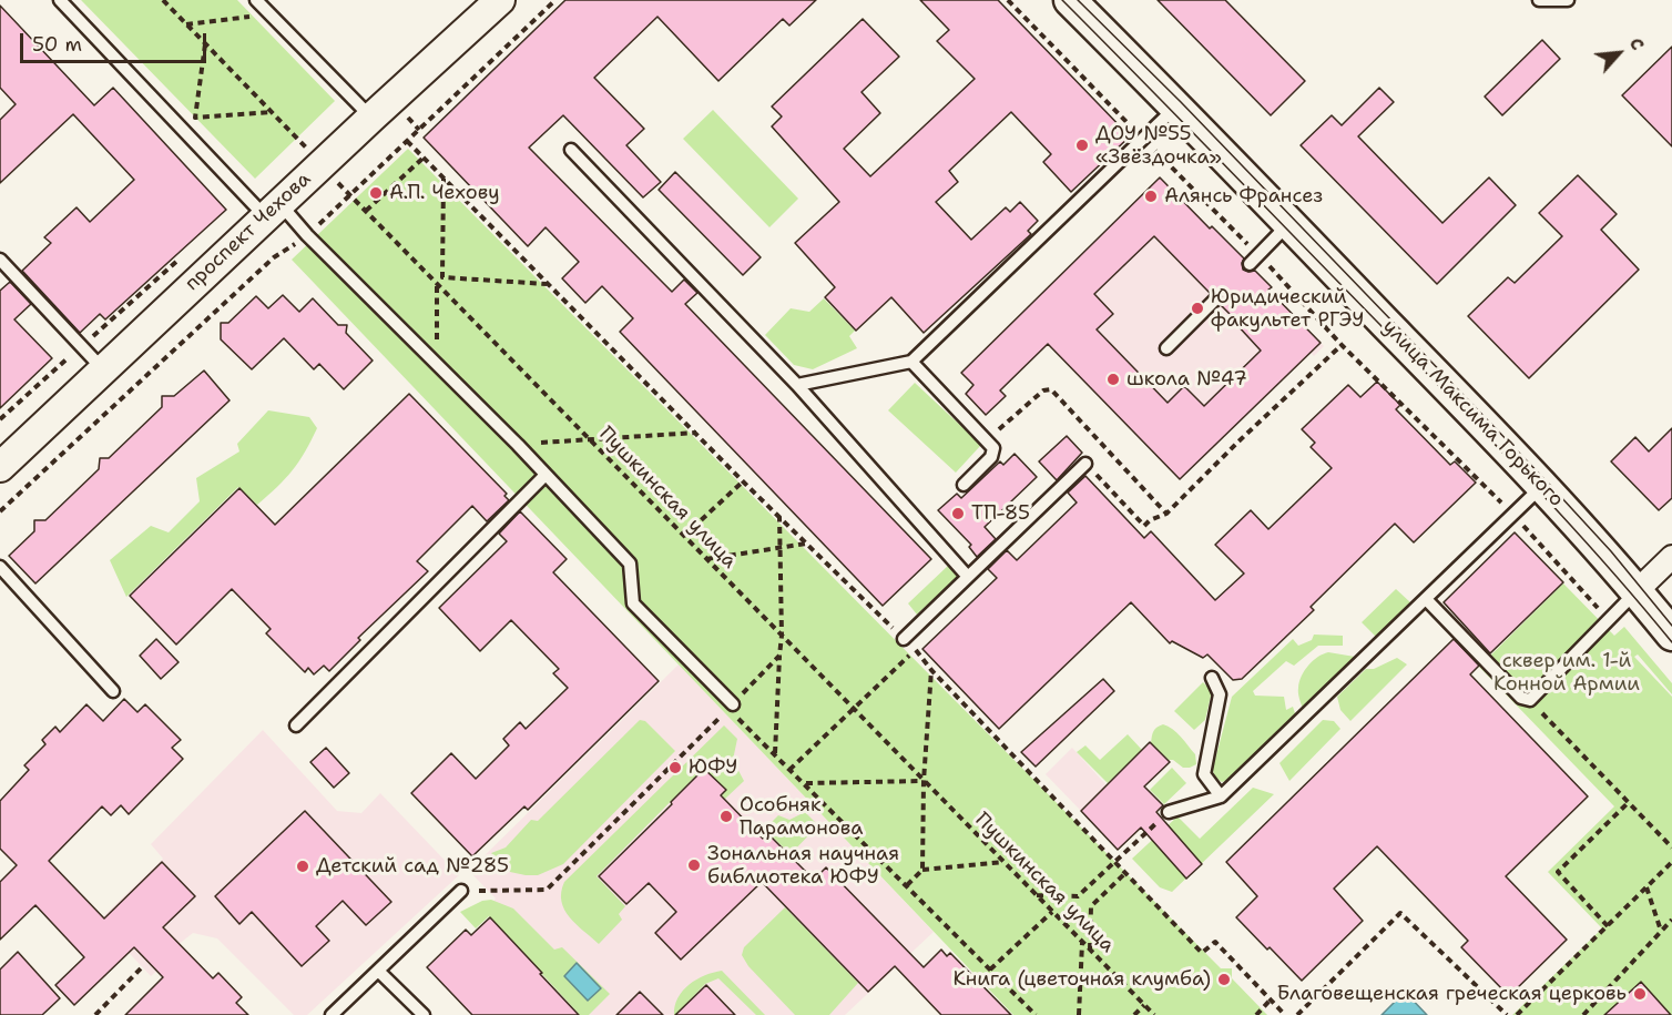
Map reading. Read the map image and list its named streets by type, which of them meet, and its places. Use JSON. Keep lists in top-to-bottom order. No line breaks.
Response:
{"streets":{"main road":["улица Максима Горького"],"street":["проспект Чехова"],"path":["Пушкинская улица"]},"crossings":[["проспект Чехова","Пушкинская улица"]],"parks":["сквер им. 1-й Конной Армии"],"places":["ДОУ №55 «Звёздочка»","А.П. Чехову","Алянсь Франсез","Юридический факультет РГЭУ","школа №47","ТП-85","ЮФУ","Особняк Парамонова","Зональная научная библиотека ЮФУ","Детский сад №285","Книга (цветочная клумба)","Благовещенская греческая церковь"],"scale_bar":"50 m","north":"top right"}
